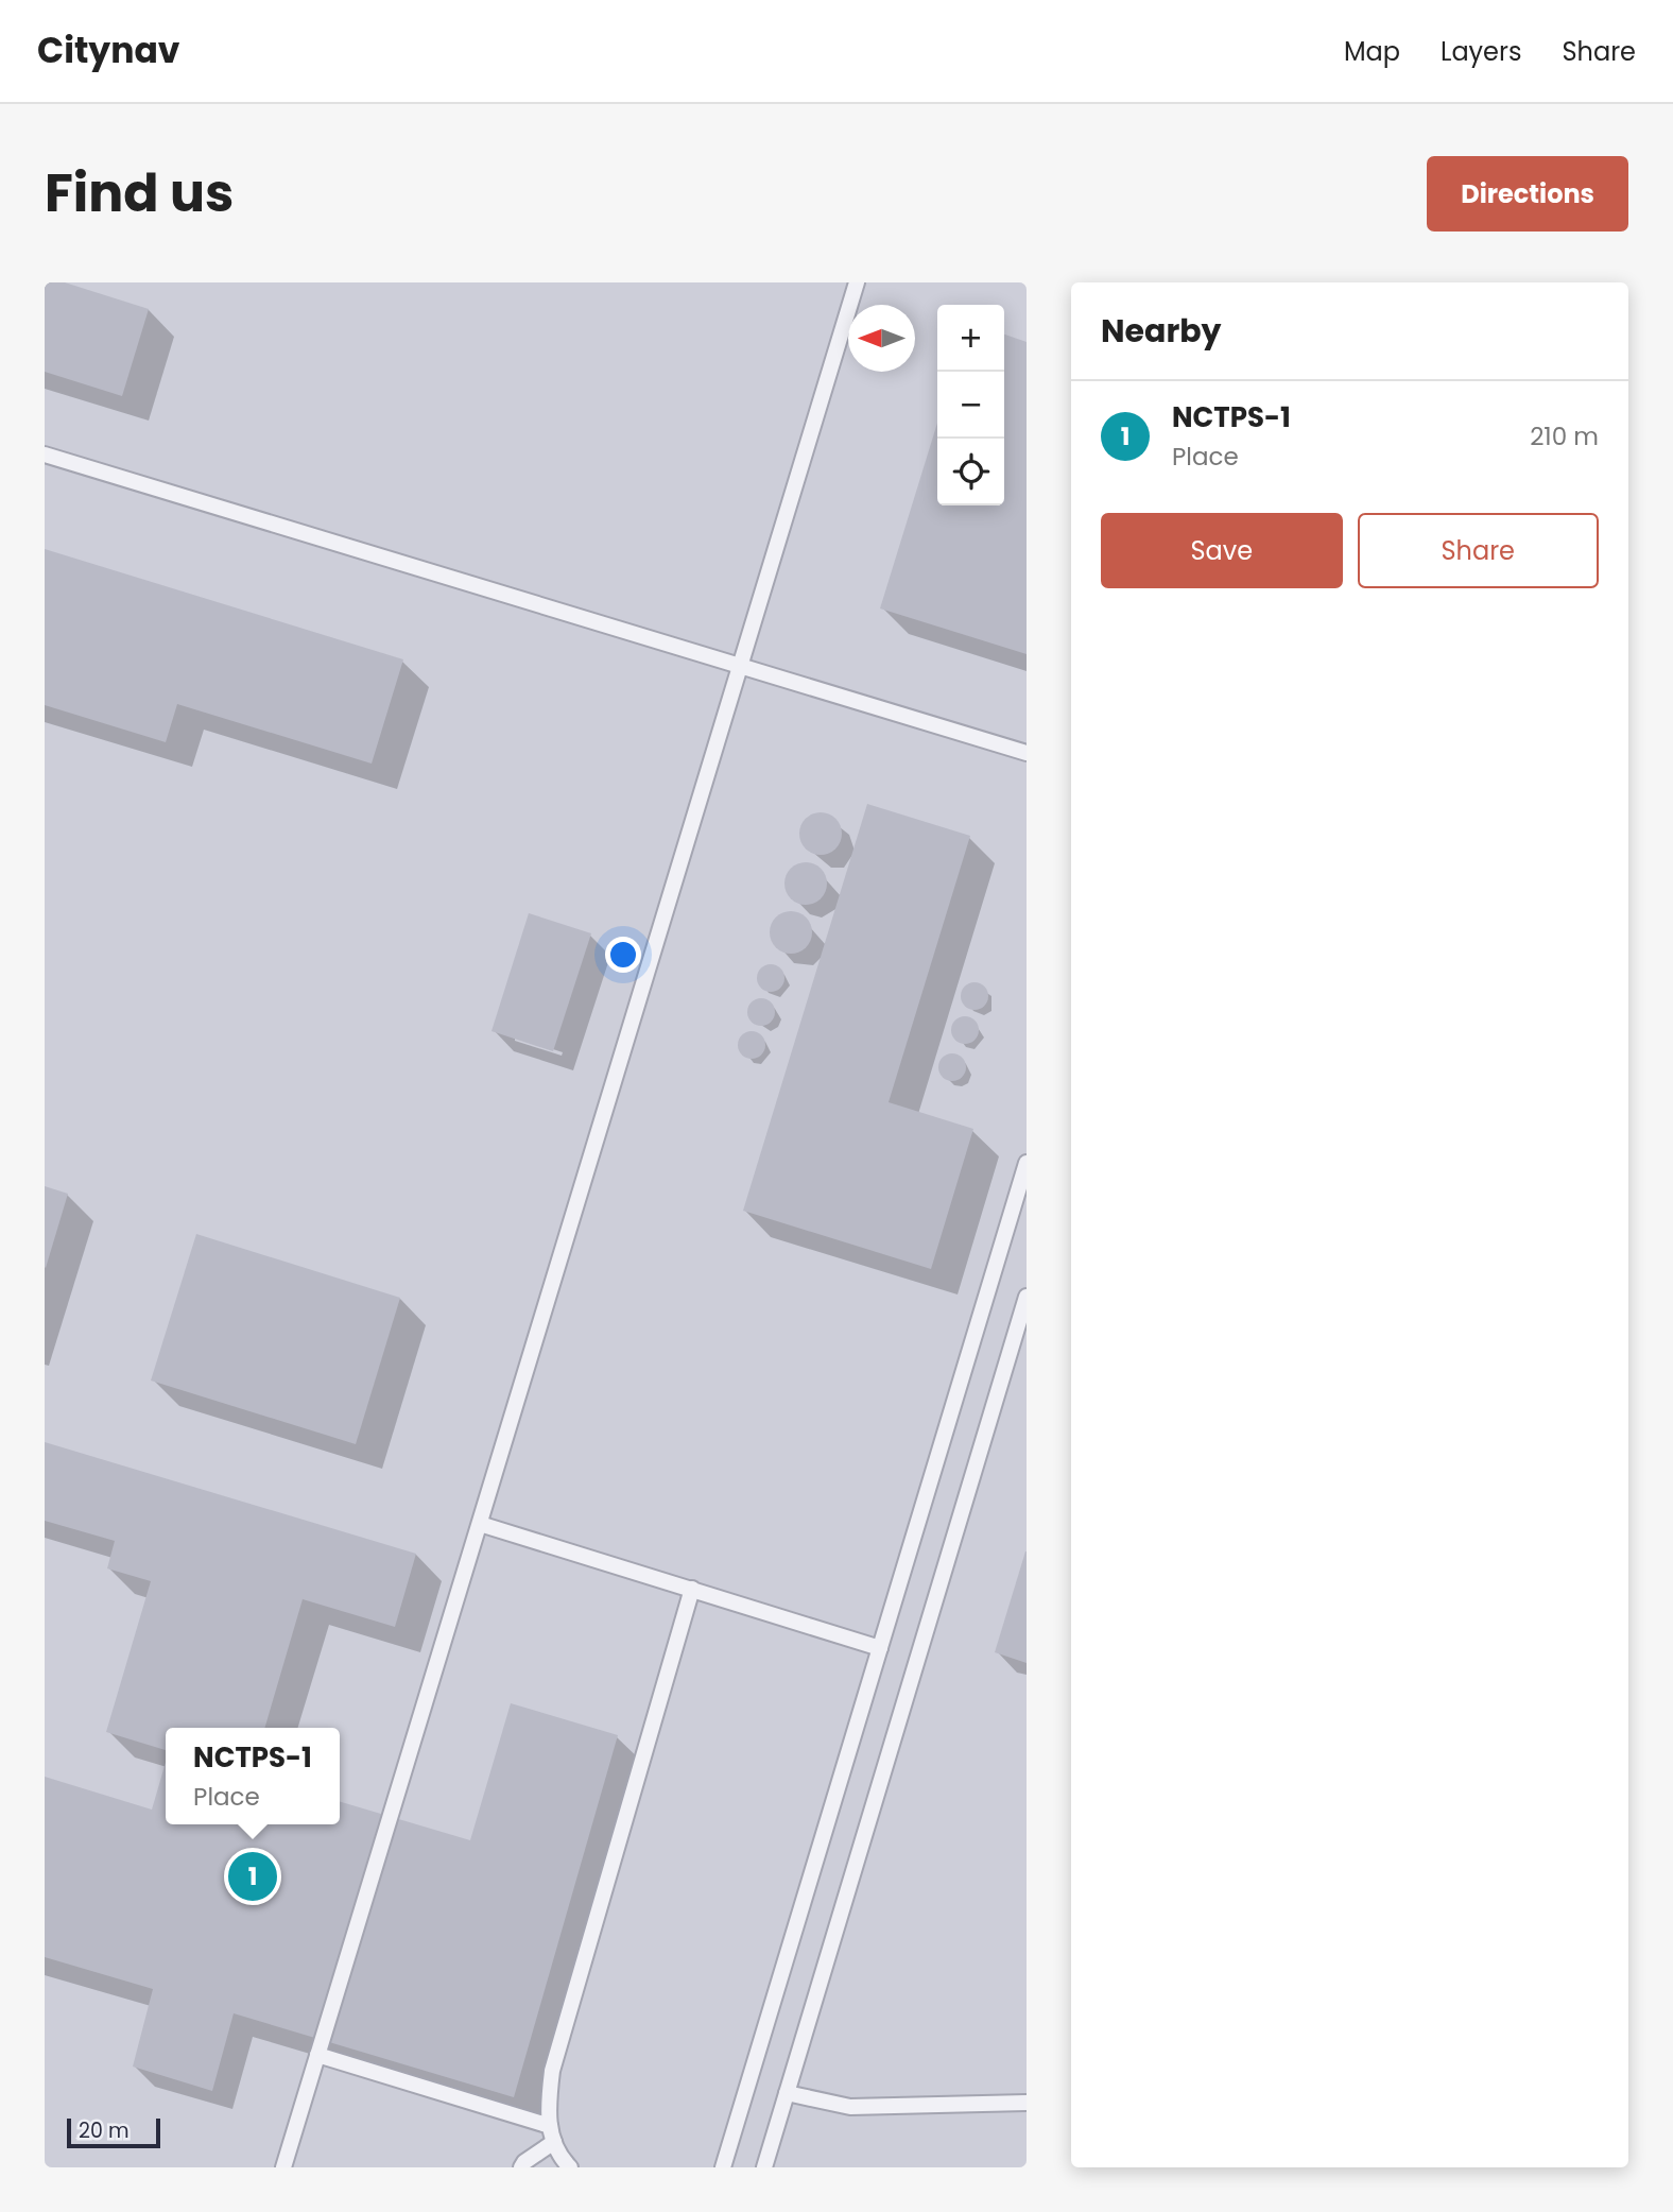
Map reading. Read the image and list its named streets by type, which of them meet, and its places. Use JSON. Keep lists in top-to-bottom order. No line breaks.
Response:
{"scale_bar":"20 m","north":"left","page":{"header":"Citynav","nav":["Map","Layers","Share"],"title":"Find us","buttons":["Directions",["Save","Share"]],"heading":"Nearby","map_buttons":["+","−"],"list":[{"mark":"1","name":"NCTPS-1","note":"Place","value":"210 m"}],"popup":["NCTPS-1","Place"],"pins":"1","scale":"20 m"}}
